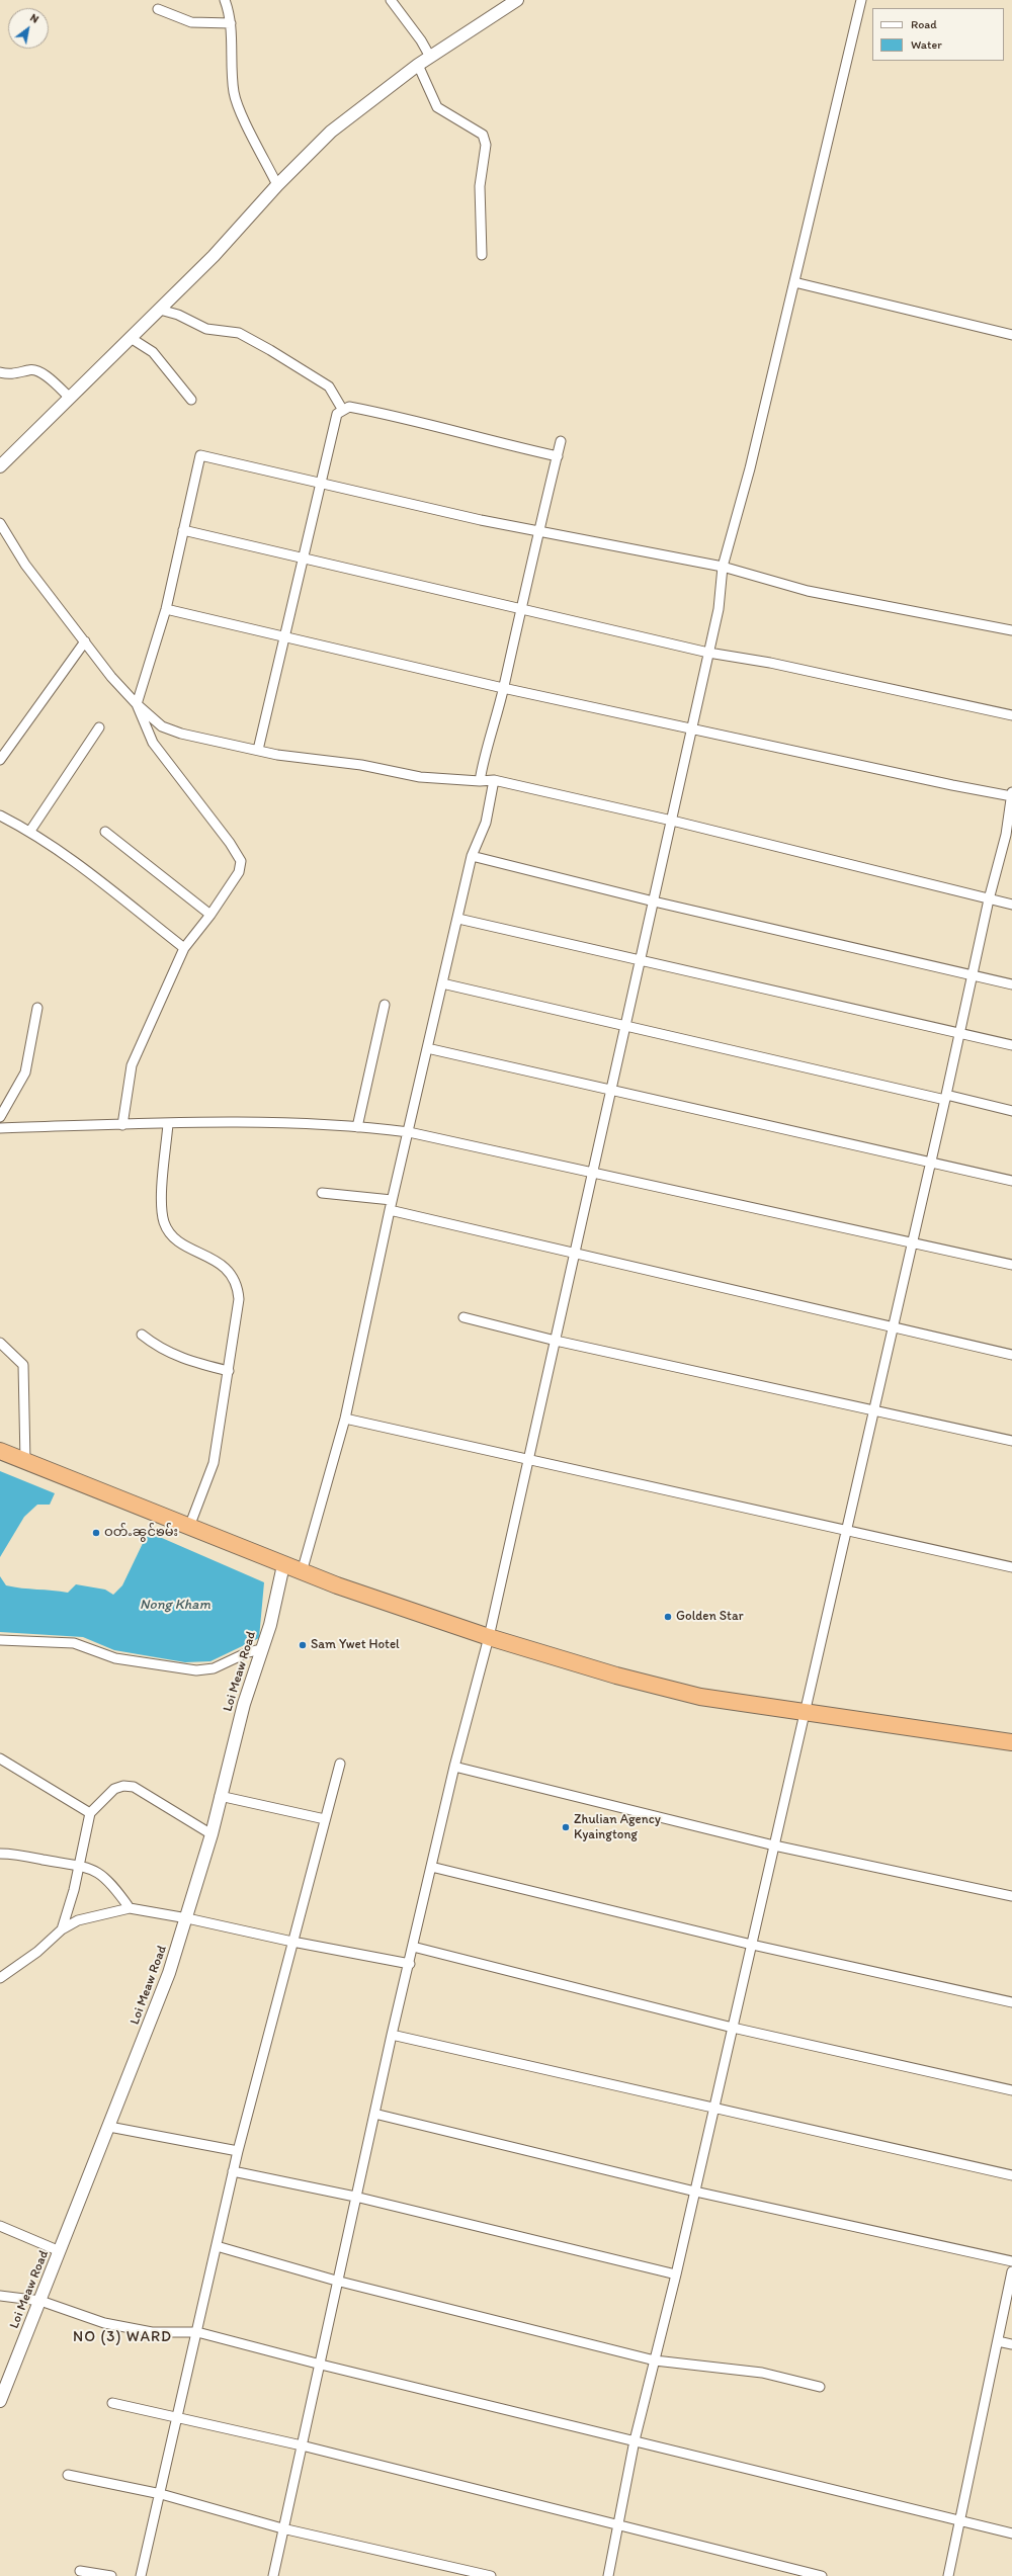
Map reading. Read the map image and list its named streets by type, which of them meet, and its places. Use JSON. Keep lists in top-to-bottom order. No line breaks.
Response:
{"streets":{"street":["Loi Meaw Road"]},"districts":["NO (3) WARD"],"water":["Nong Kham"],"places":["ဝတ်ႉၼွင်ၶမ်း","Golden Star","Sam Ywet Hotel","Zhulian Agency Kyaingtong"],"legend":["Road","Water"],"north":"top right"}
